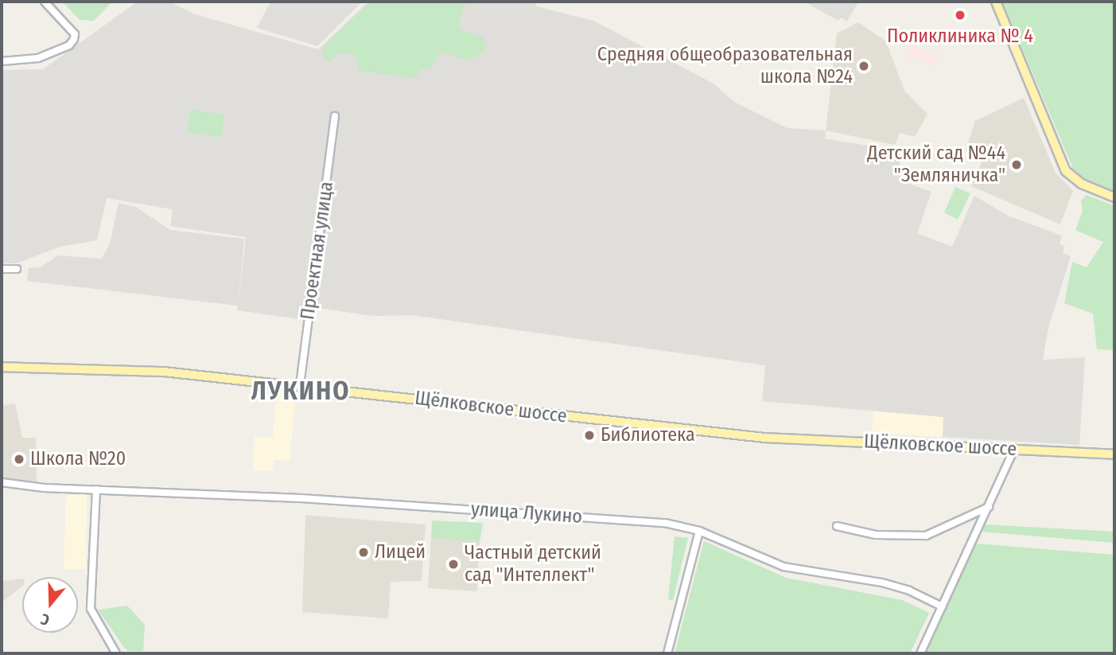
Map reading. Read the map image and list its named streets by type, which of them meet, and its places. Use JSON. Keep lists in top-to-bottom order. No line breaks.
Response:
{"streets":{"main road":["Щёлковское шоссе"],"street":["Проектная улица","улица Лукино"]},"crossings":[["Проектная улица","Щёлковское шоссе"]],"districts":["ЛУКИНО"],"places":["Поликлиника № 4","Средняя общеобразовательная школа №24","Детский сад №44 \"Земляничка\"","Библиотека","Школа №20","Лицей","Частный детский сад \"Интеллект\""],"north":"bottom"}
